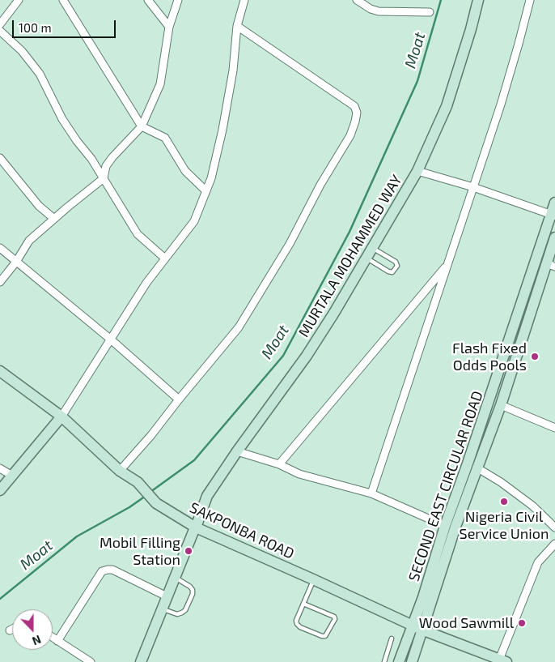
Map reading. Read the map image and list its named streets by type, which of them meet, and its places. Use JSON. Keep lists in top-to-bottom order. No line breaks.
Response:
{"streets":{"main road":["MURTALA MOHAMMED WAY","SECOND EAST CIRCULAR ROAD","SAKPONBA ROAD"]},"crossings":[["MURTALA MOHAMMED WAY","SAKPONBA ROAD"],["SECOND EAST CIRCULAR ROAD","SAKPONBA ROAD"]],"water":["Moat"],"places":["Flash Fixed Odds Pools","Nigeria Civil Service Union","Mobil Filling Station","Wood Sawmill"],"scale_bar":"100 m","north":"bottom"}
